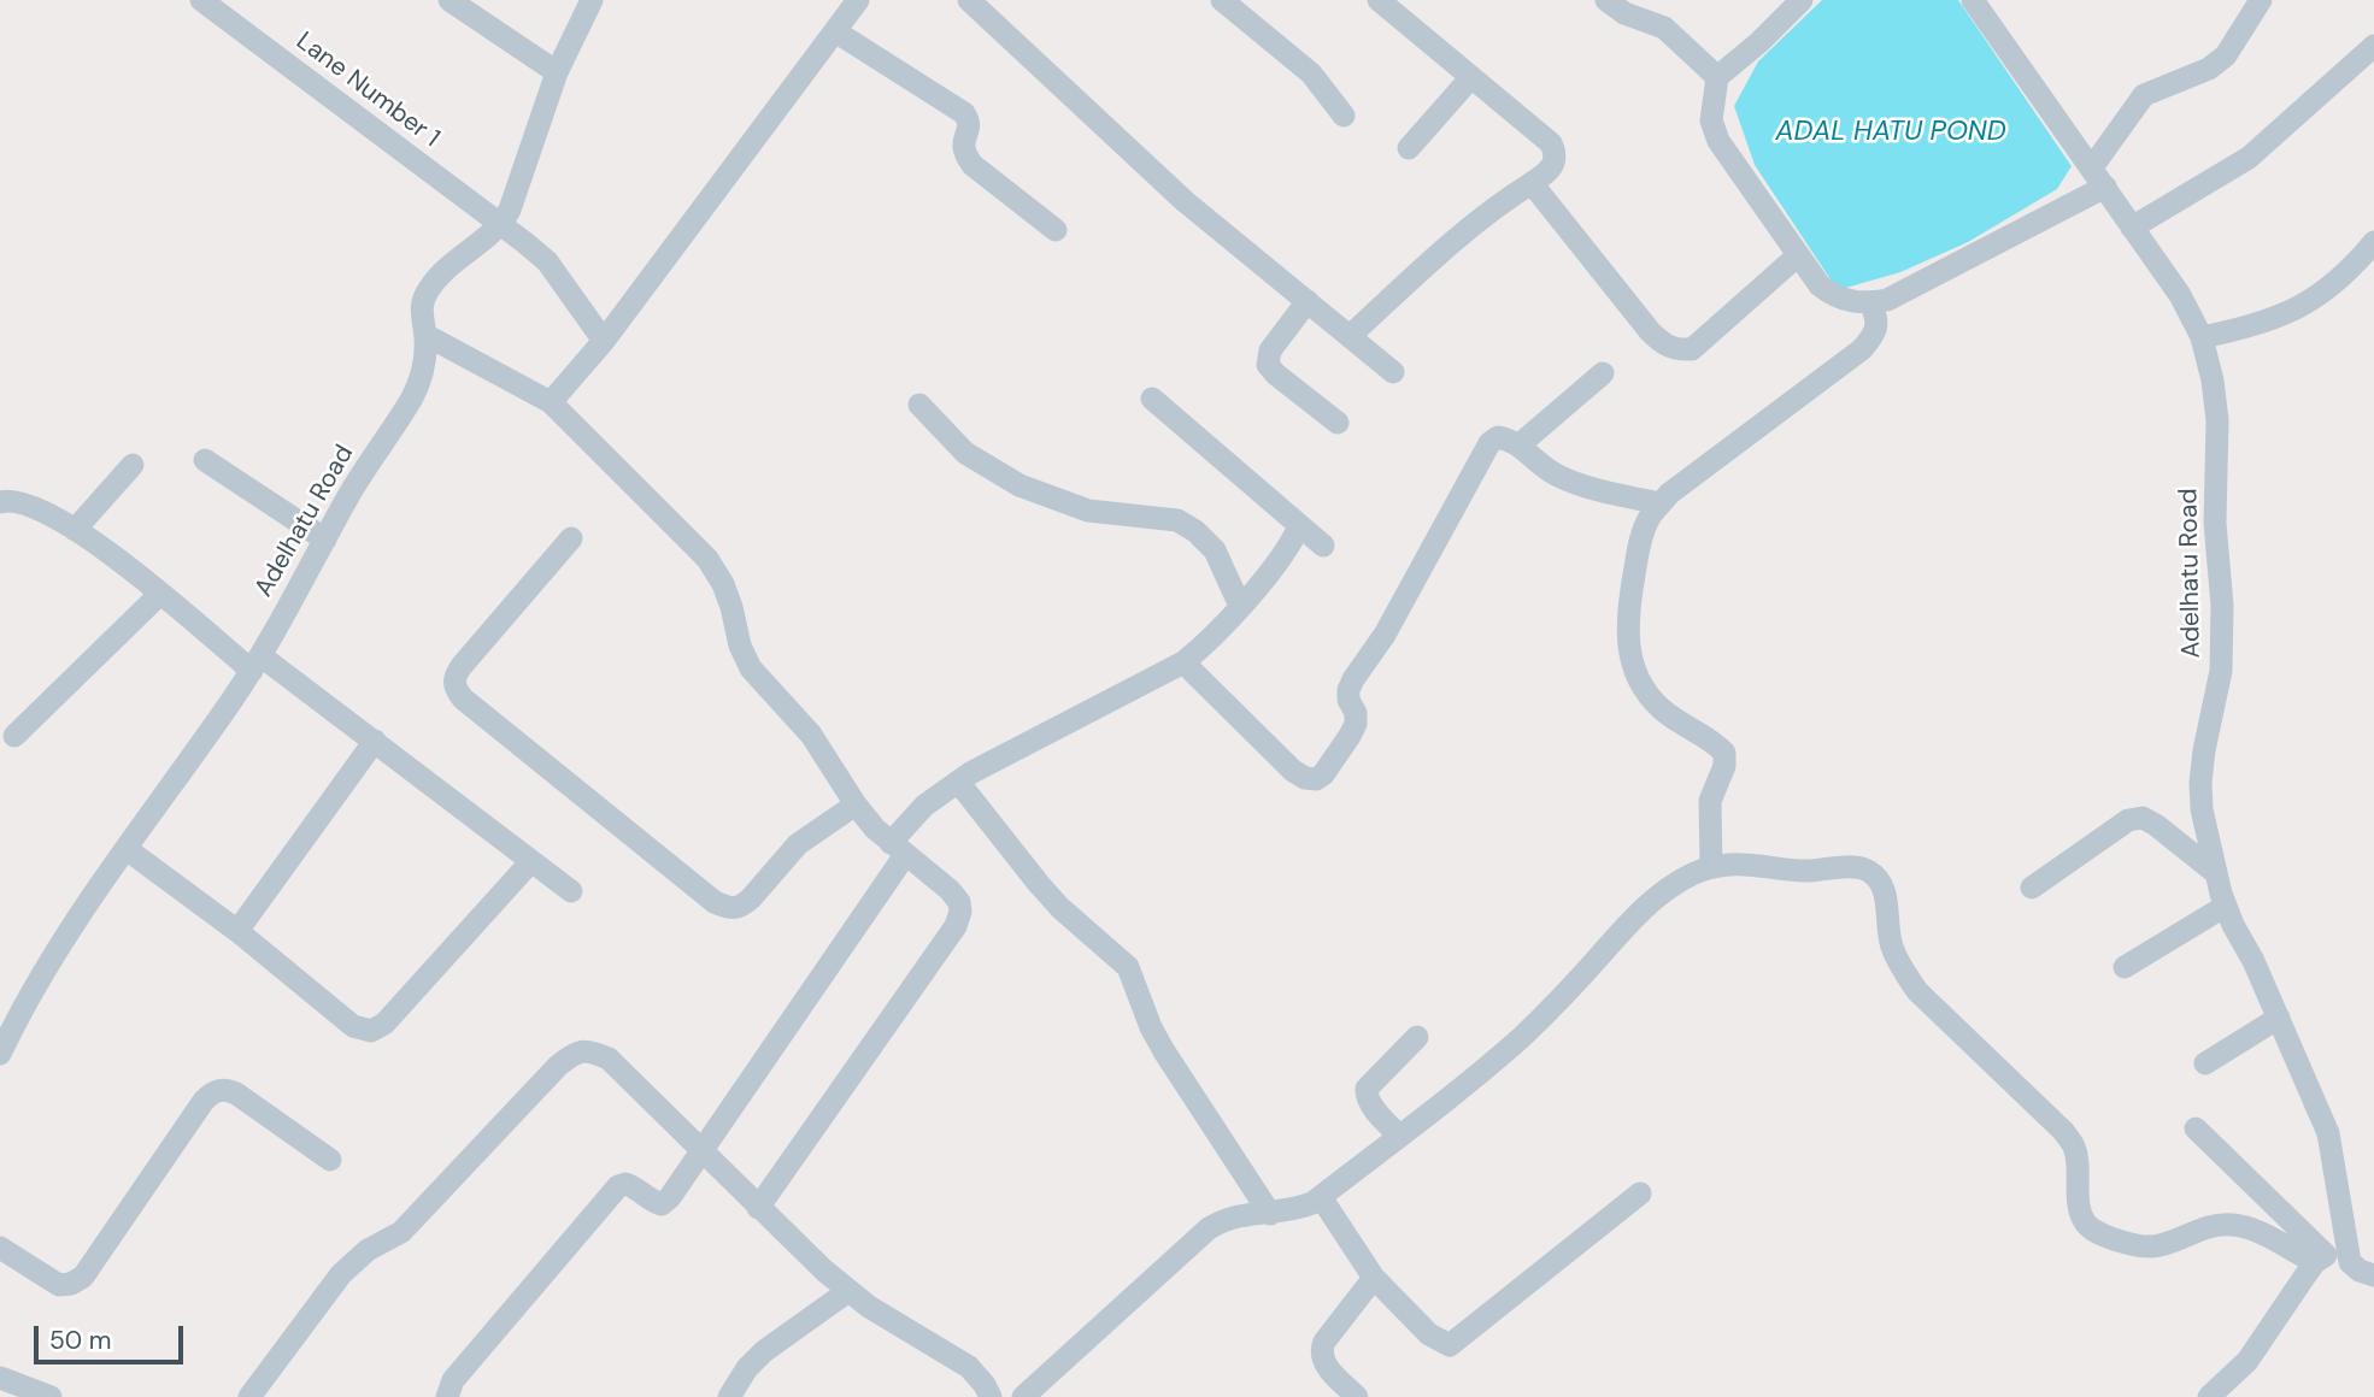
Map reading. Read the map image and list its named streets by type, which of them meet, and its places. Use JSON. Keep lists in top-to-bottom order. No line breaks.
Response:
{"streets":{"street":["Lane Number 1","Adelhatu Road"]},"crossings":[["Lane Number 1","Adelhatu Road"]],"water":["ADAL HATU POND"],"scale_bar":"50 m"}
